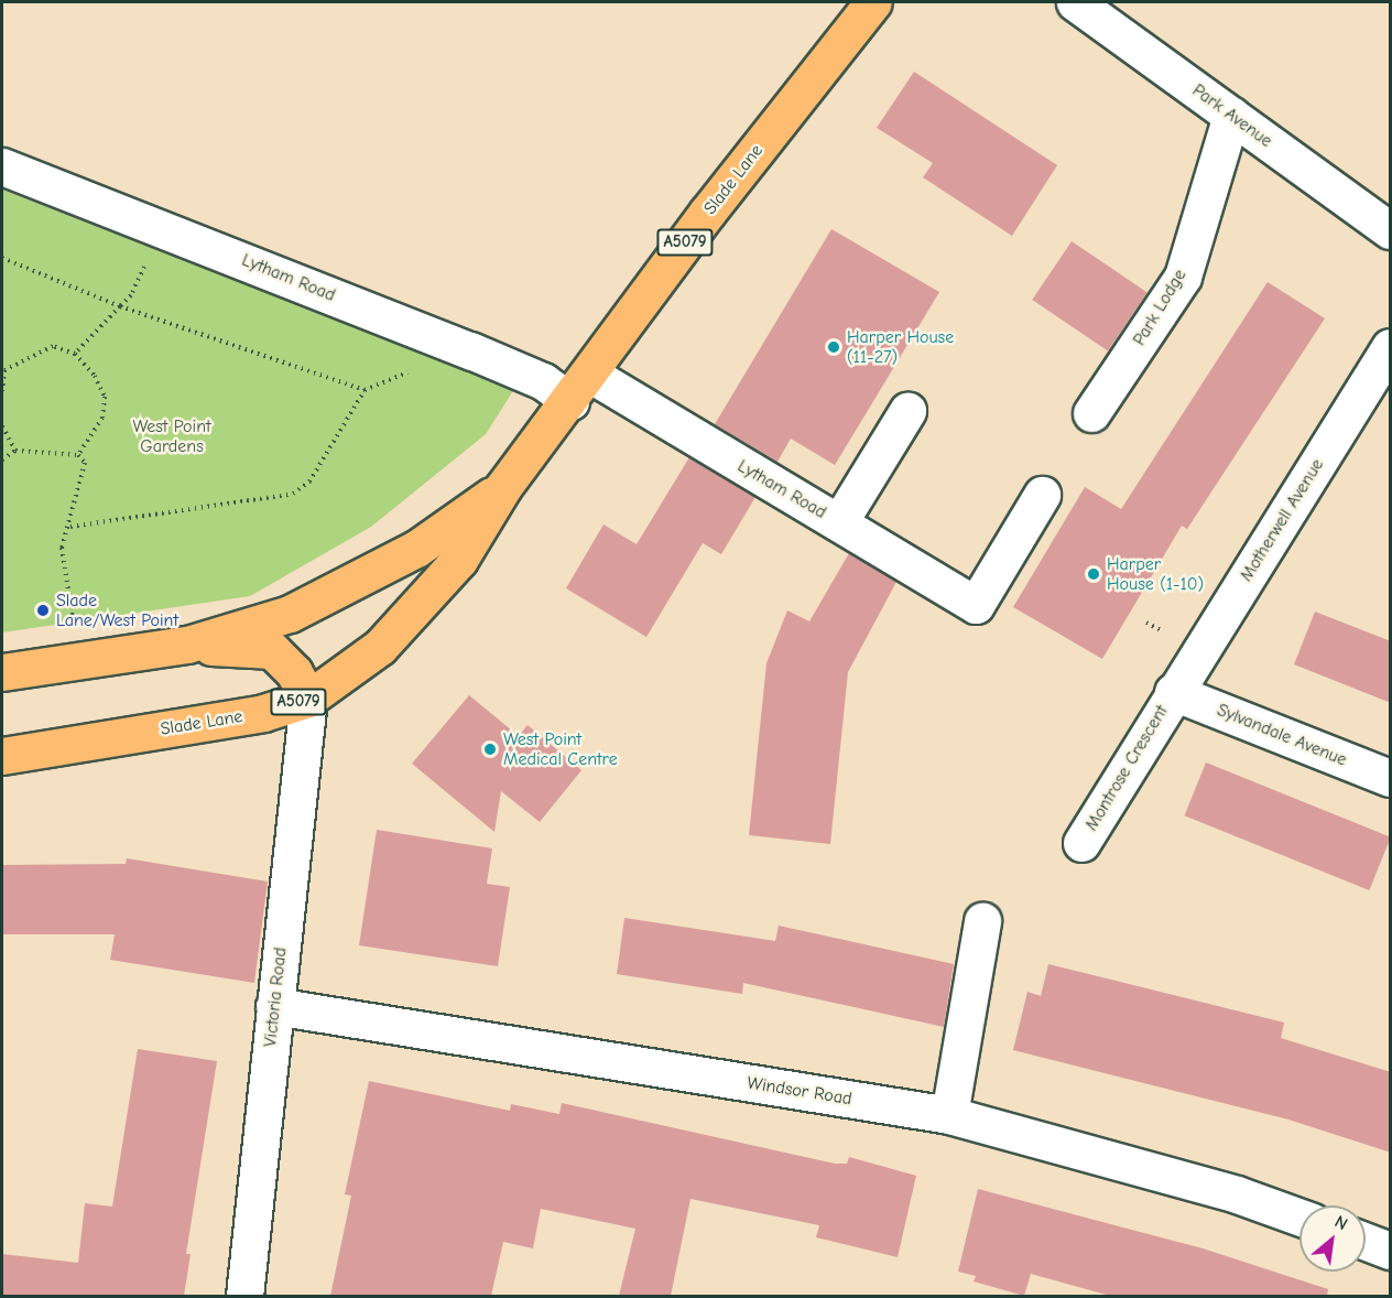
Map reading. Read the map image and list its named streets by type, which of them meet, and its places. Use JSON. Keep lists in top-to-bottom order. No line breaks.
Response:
{"streets":{"main road":["Slade Lane","A5079"],"street":["Park Avenue","Lytham Road","Park Lodge","Motherwell Avenue","Sylvandale Avenue","Montrose Crescent","Victoria Road","Windsor Road"]},"crossings":[["Park Avenue","Park Lodge"],["Slade Lane","Lytham Road"],["Slade Lane","Victoria Road"],["Motherwell Avenue","Sylvandale Avenue"],["Motherwell Avenue","Montrose Crescent"],["Sylvandale Avenue","Montrose Crescent"],["Victoria Road","Windsor Road"]],"parks":["West Point Gardens"],"places":["Harper House (11-27)","Harper House (1-10)","Slade Lane/West Point","West Point Medical Centre"],"north":"top right"}
